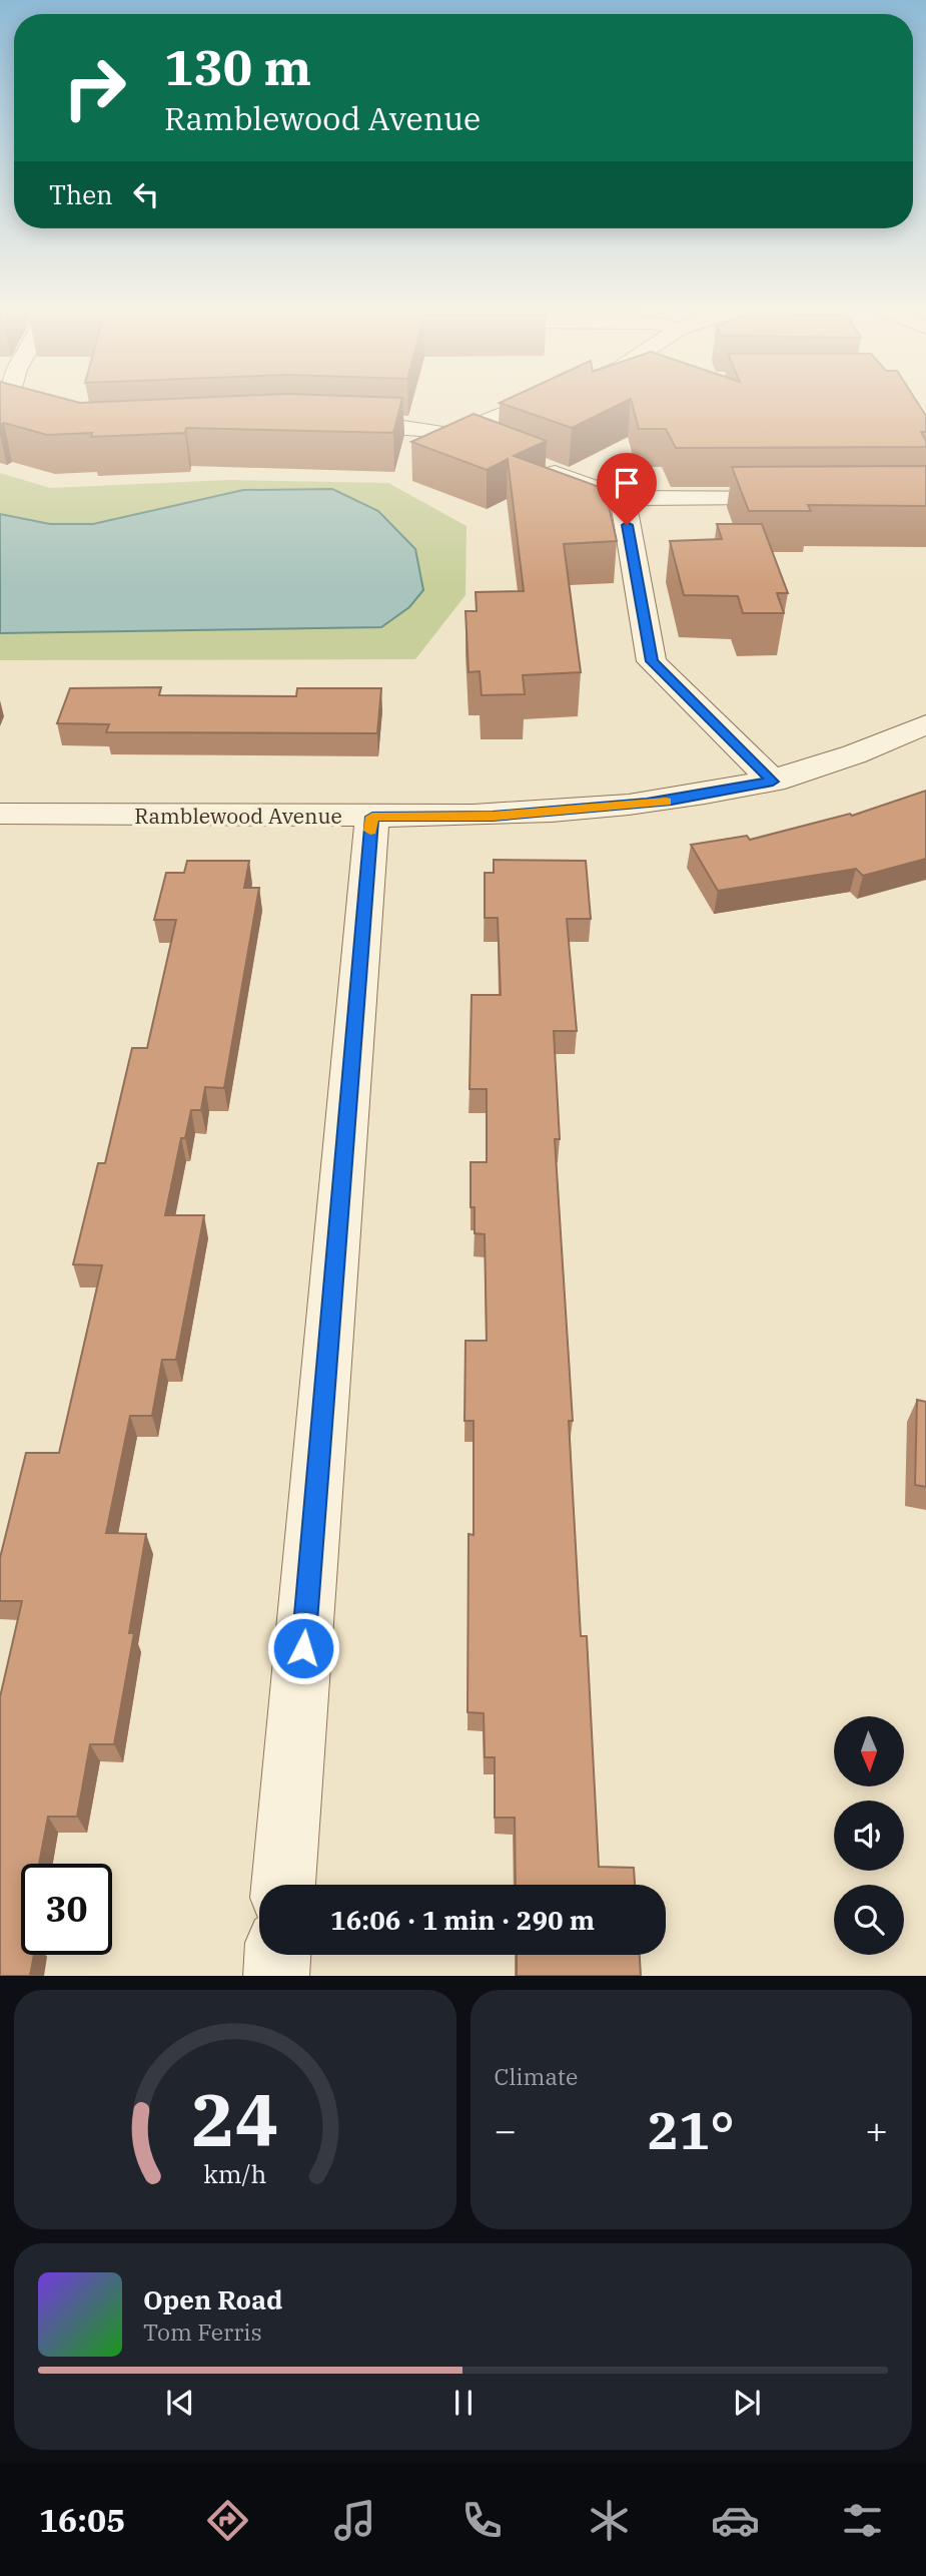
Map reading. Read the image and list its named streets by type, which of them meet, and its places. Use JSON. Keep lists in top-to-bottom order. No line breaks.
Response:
{"streets":{"street":["Ramblewood Avenue"]},"north":"bottom","page":{"turn":["130 m","Ramblewood Avenue"],"then":"Then","limit":"30","trip":"16:06 · 1 min · 290 m","tile":"Climate","heat":["−","21°","+"],"song":["Open Road","Tom Ferris"],"tabs":"16:05","gauge":["24","km/h"]}}
